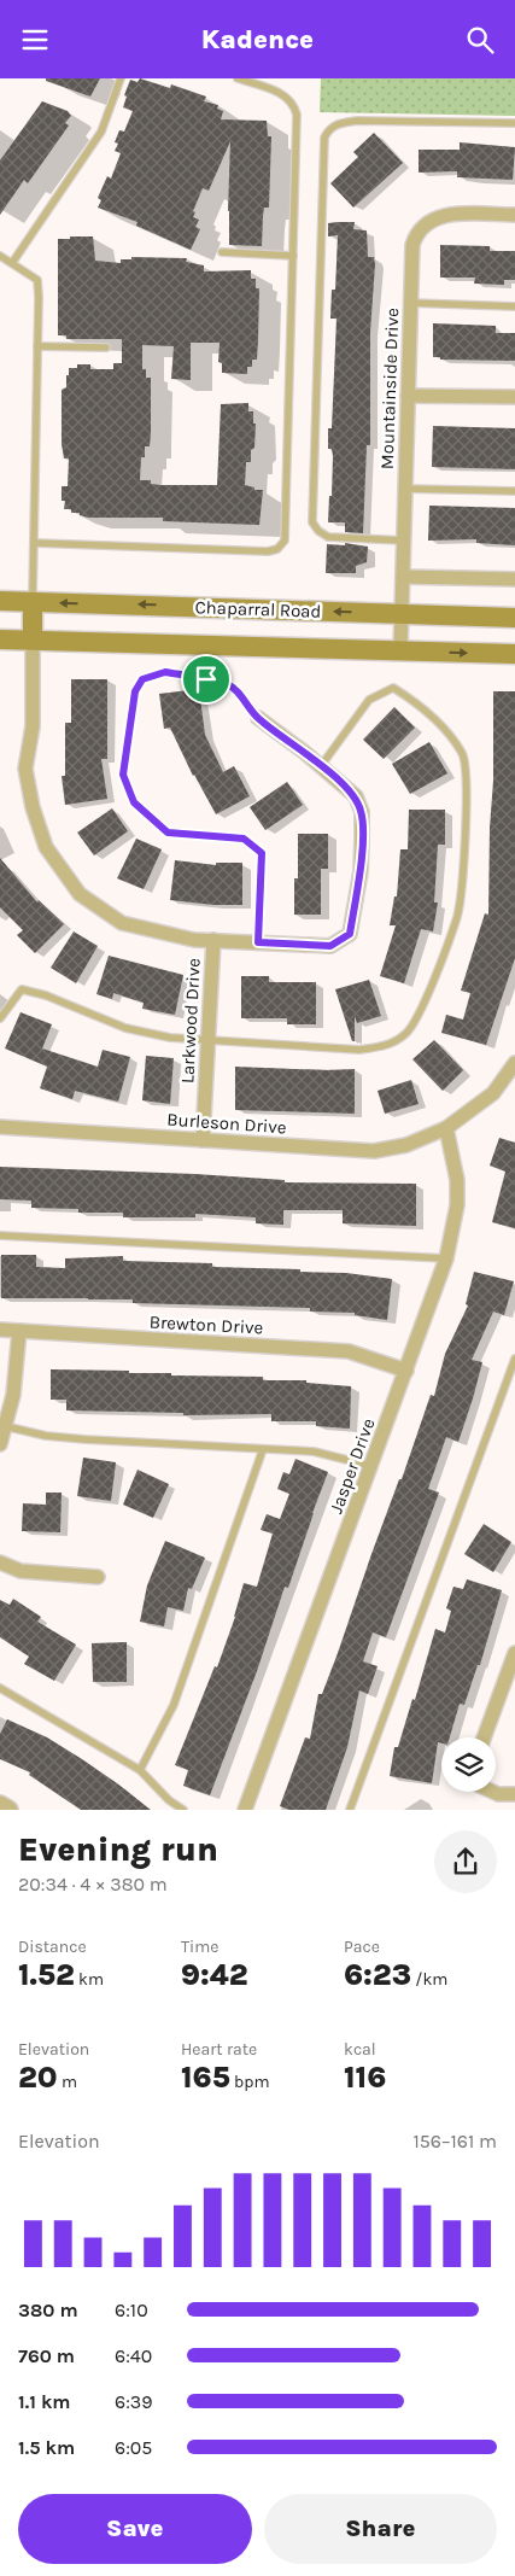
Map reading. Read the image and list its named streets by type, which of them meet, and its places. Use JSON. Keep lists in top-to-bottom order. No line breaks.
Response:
{"streets":{"main road":["Chaparral Road"],"street":["Mountainside Drive","Larkwood Drive","Burleson Drive","Brewton Drive","Jasper Drive"]},"crossings":[["Mountainside Drive","Chaparral Road"],["Larkwood Drive","Burleson Drive"],["Burleson Drive","Jasper Drive"],["Brewton Drive","Jasper Drive"]],"page":{"header":"Kadence","heading":["Evening run","20:34 · 4 × 380 m"],"stats":[["Distance","1.52 km"],["Time","9:42"],["Pace","6:23 /km"],["Elevation","20 m"],["Heart rate","165 bpm"],["kcal","116"]],"chart":["Elevation","156–161 m"],"list":[{"name":"380 m","note":"6:10"},{"name":"760 m","note":"6:40"},{"name":"1.1 km","note":"6:39"},{"name":"1.5 km","note":"6:05"}],"buttons":["Save","Share"]}}
